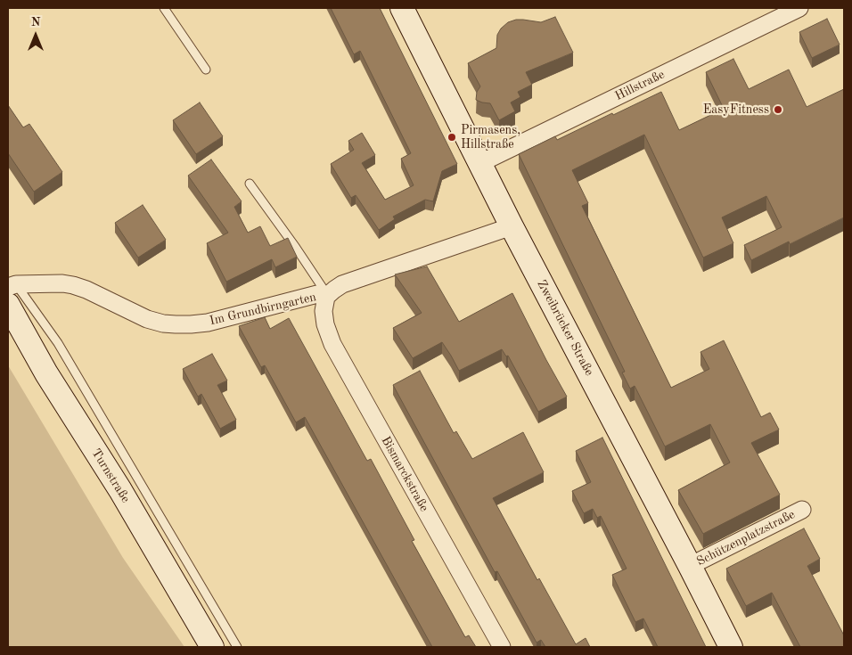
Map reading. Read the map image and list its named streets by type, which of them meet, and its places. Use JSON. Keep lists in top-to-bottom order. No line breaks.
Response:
{"streets":{"street":["Hillstraße","Im Grundbirngarten","Zweibrücker Straße","Bismarckstraße","Turnstraße","Schützenplatzstraße"]},"crossings":[["Hillstraße","Zweibrücker Straße"],["Im Grundbirngarten","Zweibrücker Straße"],["Im Grundbirngarten","Bismarckstraße"],["Im Grundbirngarten","Turnstraße"],["Zweibrücker Straße","Schützenplatzstraße"]],"places":["EasyFitness","Pirmasens, Hillstraße"],"north":"top"}
